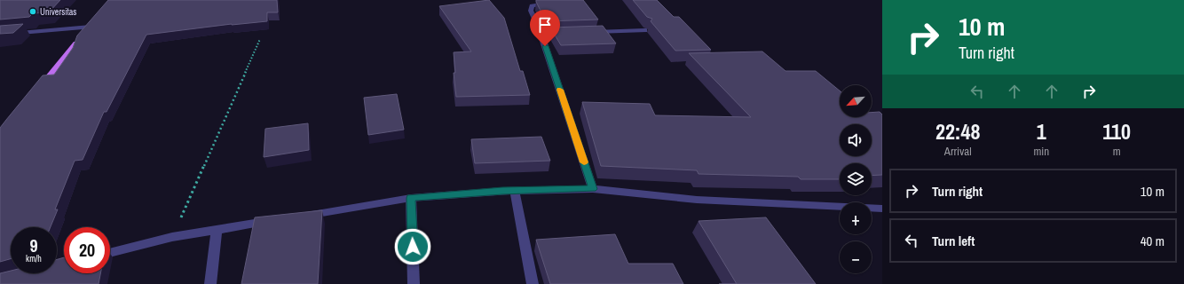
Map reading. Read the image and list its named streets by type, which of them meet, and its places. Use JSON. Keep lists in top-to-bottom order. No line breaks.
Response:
{"places":["Universitas"],"north":"bottom left","page":{"turn":["10 m","Turn right"],"map_buttons":["+","−"],"eta":["22:48","Arrival","1","min","110","m"],"list":[{"name":"Turn right","value":"10 m"},{"name":"Turn left","value":"40 m"}],"speed":"9 km/h","limit":"20"}}
